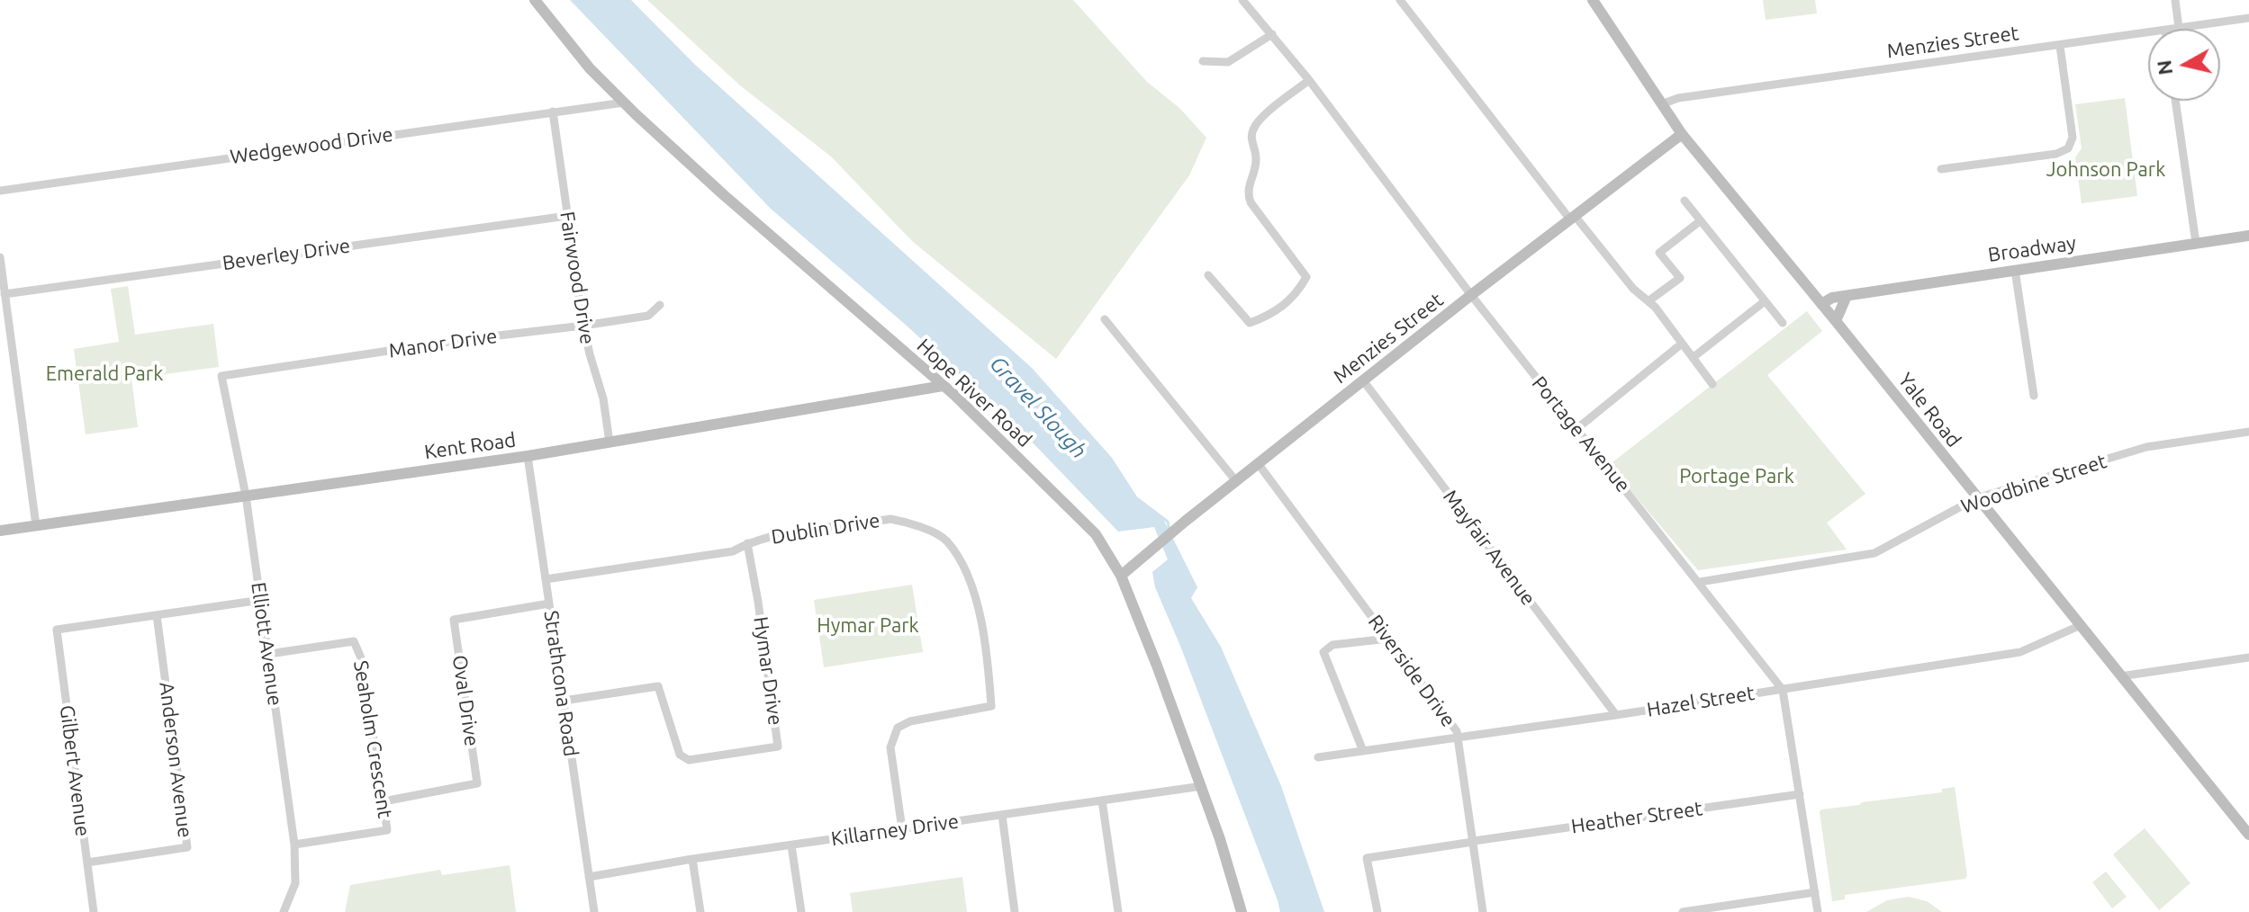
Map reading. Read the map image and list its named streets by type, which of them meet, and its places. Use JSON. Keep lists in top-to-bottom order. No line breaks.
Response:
{"streets":{"street":["Menzies Street","Wedgewood Drive","Broadway","Beverley Drive","Fairwood Drive","Manor Drive","Hope River Road","Yale Road","Portage Avenue","Kent Road","Woodbine Street","Dublin Drive","Mayfair Avenue","Elliott Avenue","Hymar Drive","Riverside Drive","Strathcona Road","Oval Drive","Hazel Street","Seaholm Crescent","Anderson Avenue","Gilbert Avenue","Heather Street","Killarney Drive"]},"crossings":[["Menzies Street","Hope River Road"],["Menzies Street","Yale Road"],["Menzies Street","Portage Avenue"],["Menzies Street","Mayfair Avenue"],["Menzies Street","Riverside Drive"],["Wedgewood Drive","Fairwood Drive"],["Wedgewood Drive","Hope River Road"],["Broadway","Yale Road"],["Beverley Drive","Fairwood Drive"],["Fairwood Drive","Manor Drive"],["Fairwood Drive","Kent Road"],["Manor Drive","Elliott Avenue"],["Hope River Road","Kent Road"],["Hope River Road","Killarney Drive"],["Yale Road","Woodbine Street"],["Yale Road","Hazel Street"],["Portage Avenue","Woodbine Street"],["Portage Avenue","Hazel Street"],["Portage Avenue","Heather Street"],["Kent Road","Elliott Avenue"],["Kent Road","Strathcona Road"],["Dublin Drive","Hymar Drive"],["Dublin Drive","Strathcona Road"],["Dublin Drive","Killarney Drive"],["Mayfair Avenue","Hazel Street"],["Elliott Avenue","Seaholm Crescent"],["Hymar Drive","Strathcona Road"],["Riverside Drive","Hazel Street"],["Riverside Drive","Heather Street"],["Strathcona Road","Oval Drive"],["Strathcona Road","Killarney Drive"],["Oval Drive","Seaholm Crescent"],["Anderson Avenue","Gilbert Avenue"]],"water":["Gravel Slough"],"parks":["Johnson Park","Emerald Park","Portage Park","Hymar Park"],"north":"left"}
